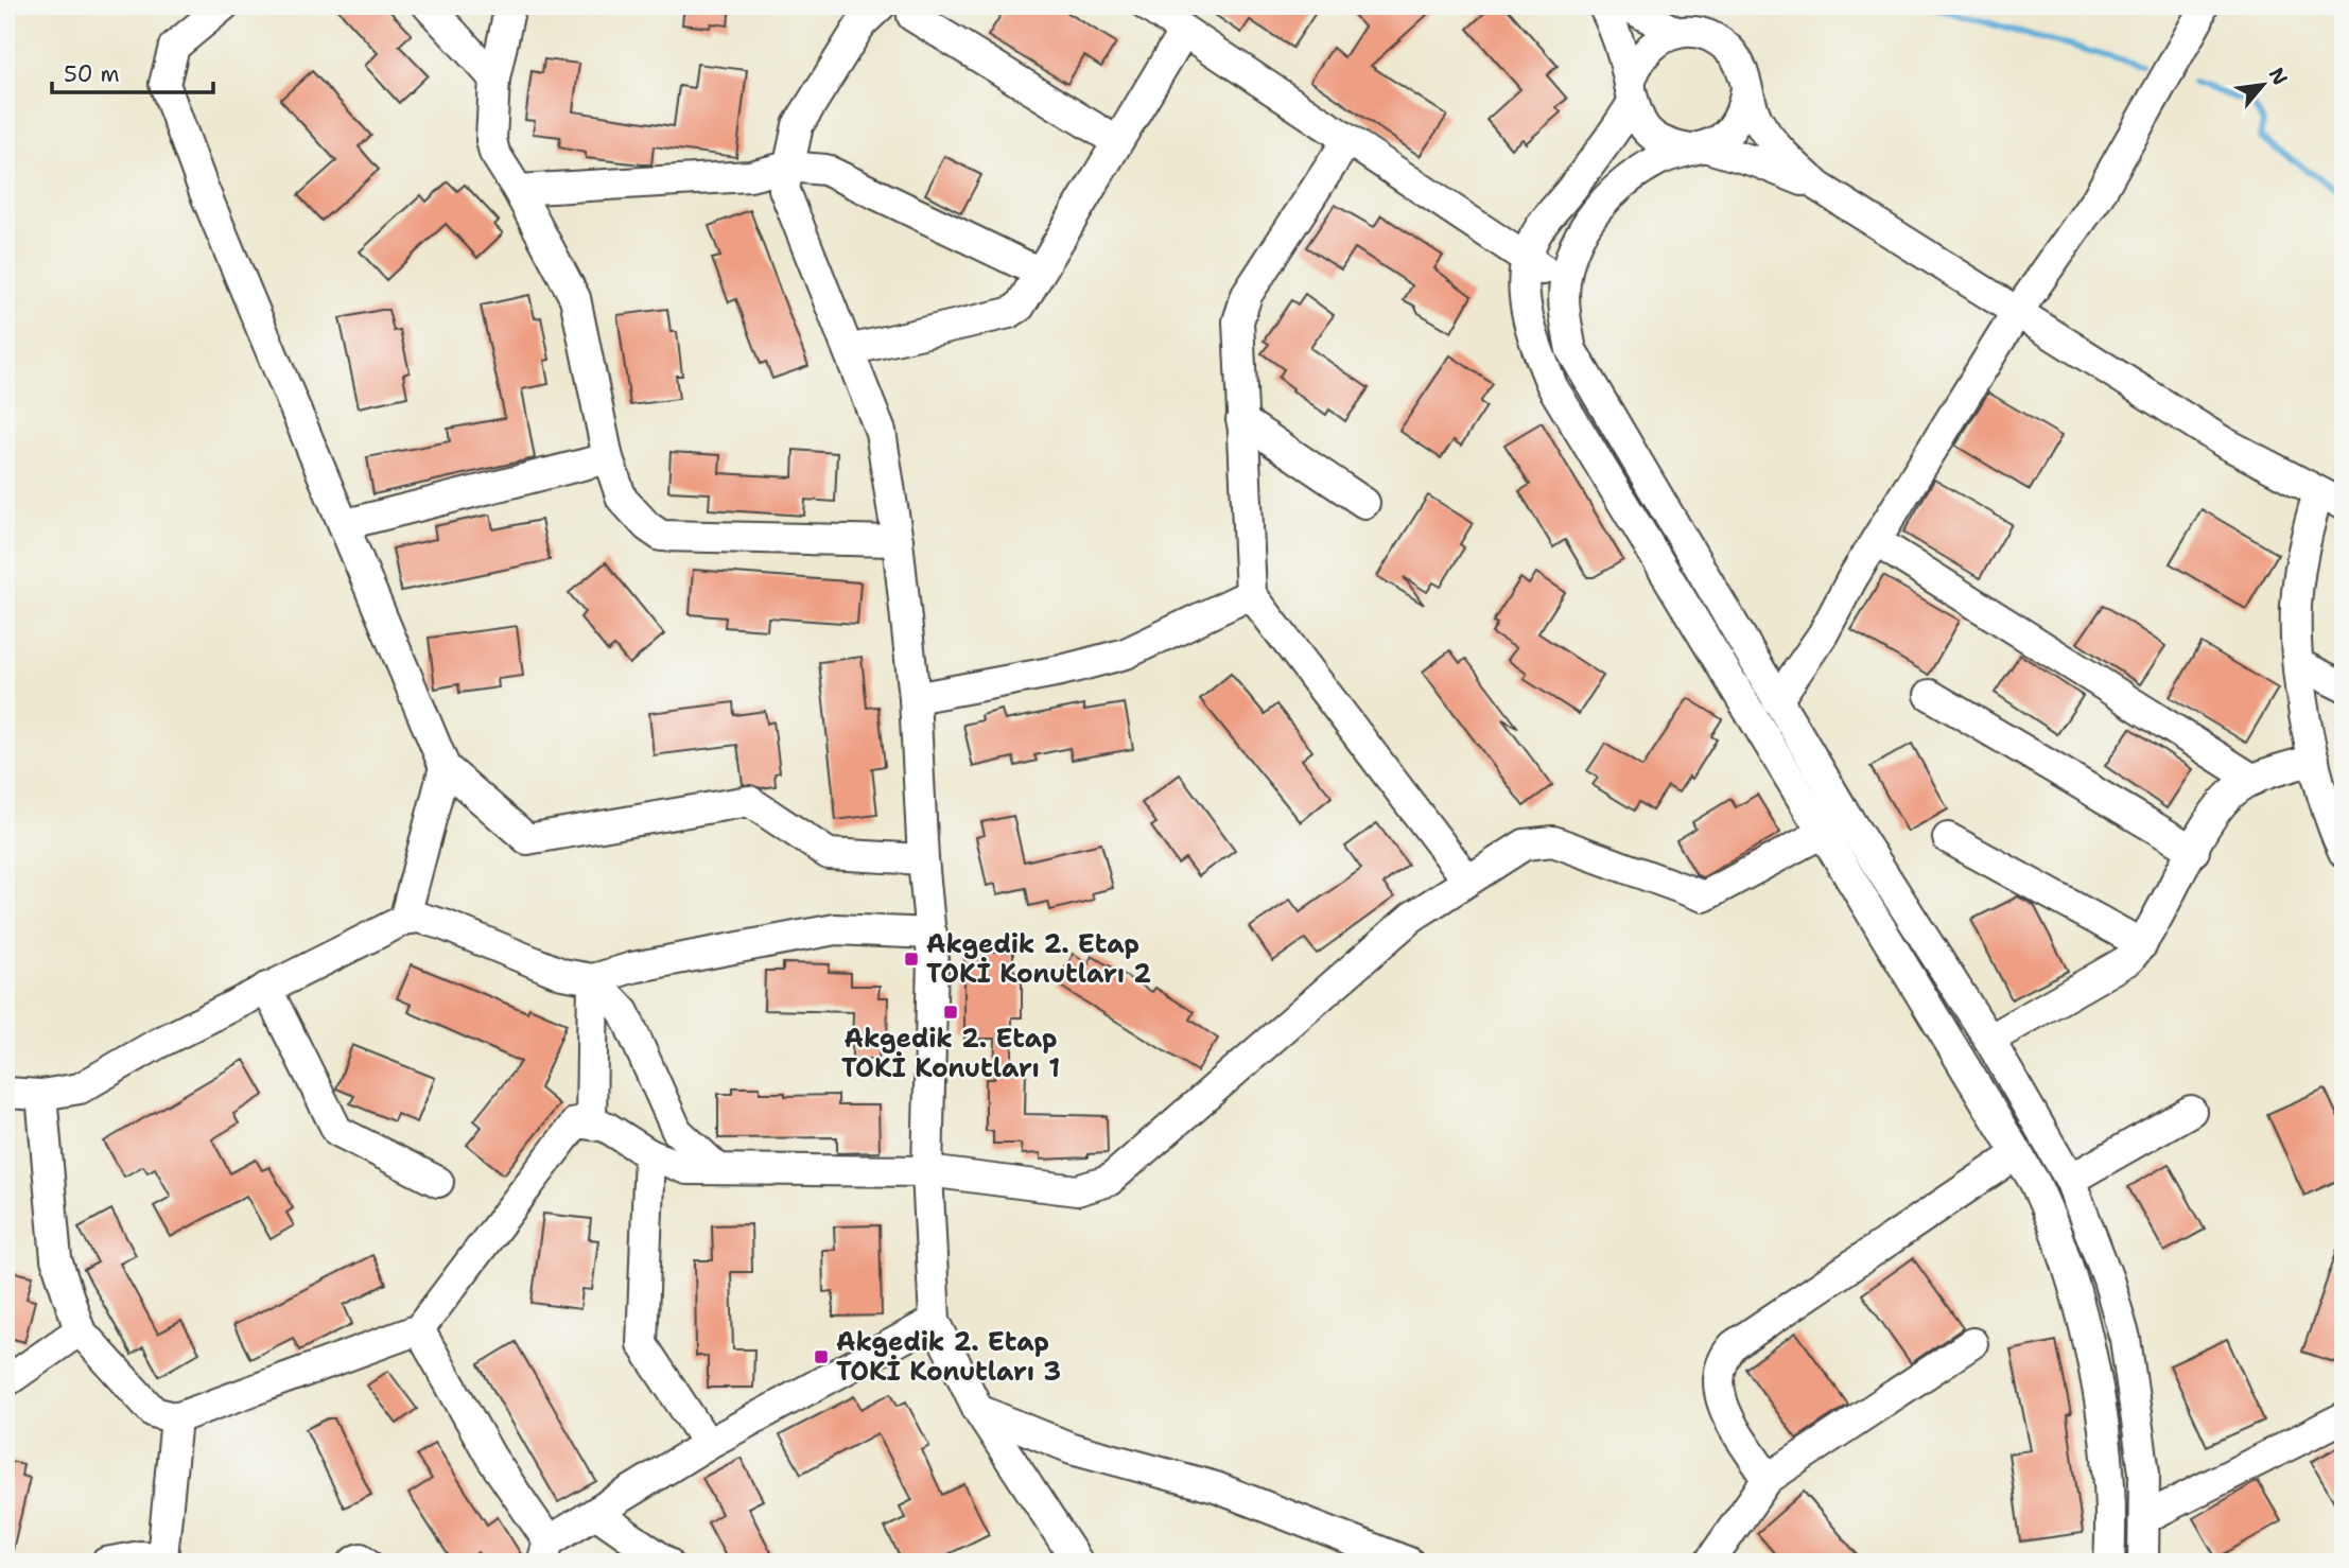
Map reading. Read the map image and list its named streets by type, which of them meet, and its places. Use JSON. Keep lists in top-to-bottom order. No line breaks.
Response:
{"places":{"transit":["Akgedik 2. Etap TOKİ Konutları 2","Akgedik 2. Etap TOKİ Konutları 1","Akgedik 2. Etap TOKİ Konutları 3"]},"scale_bar":"50 m","north":"top right"}
